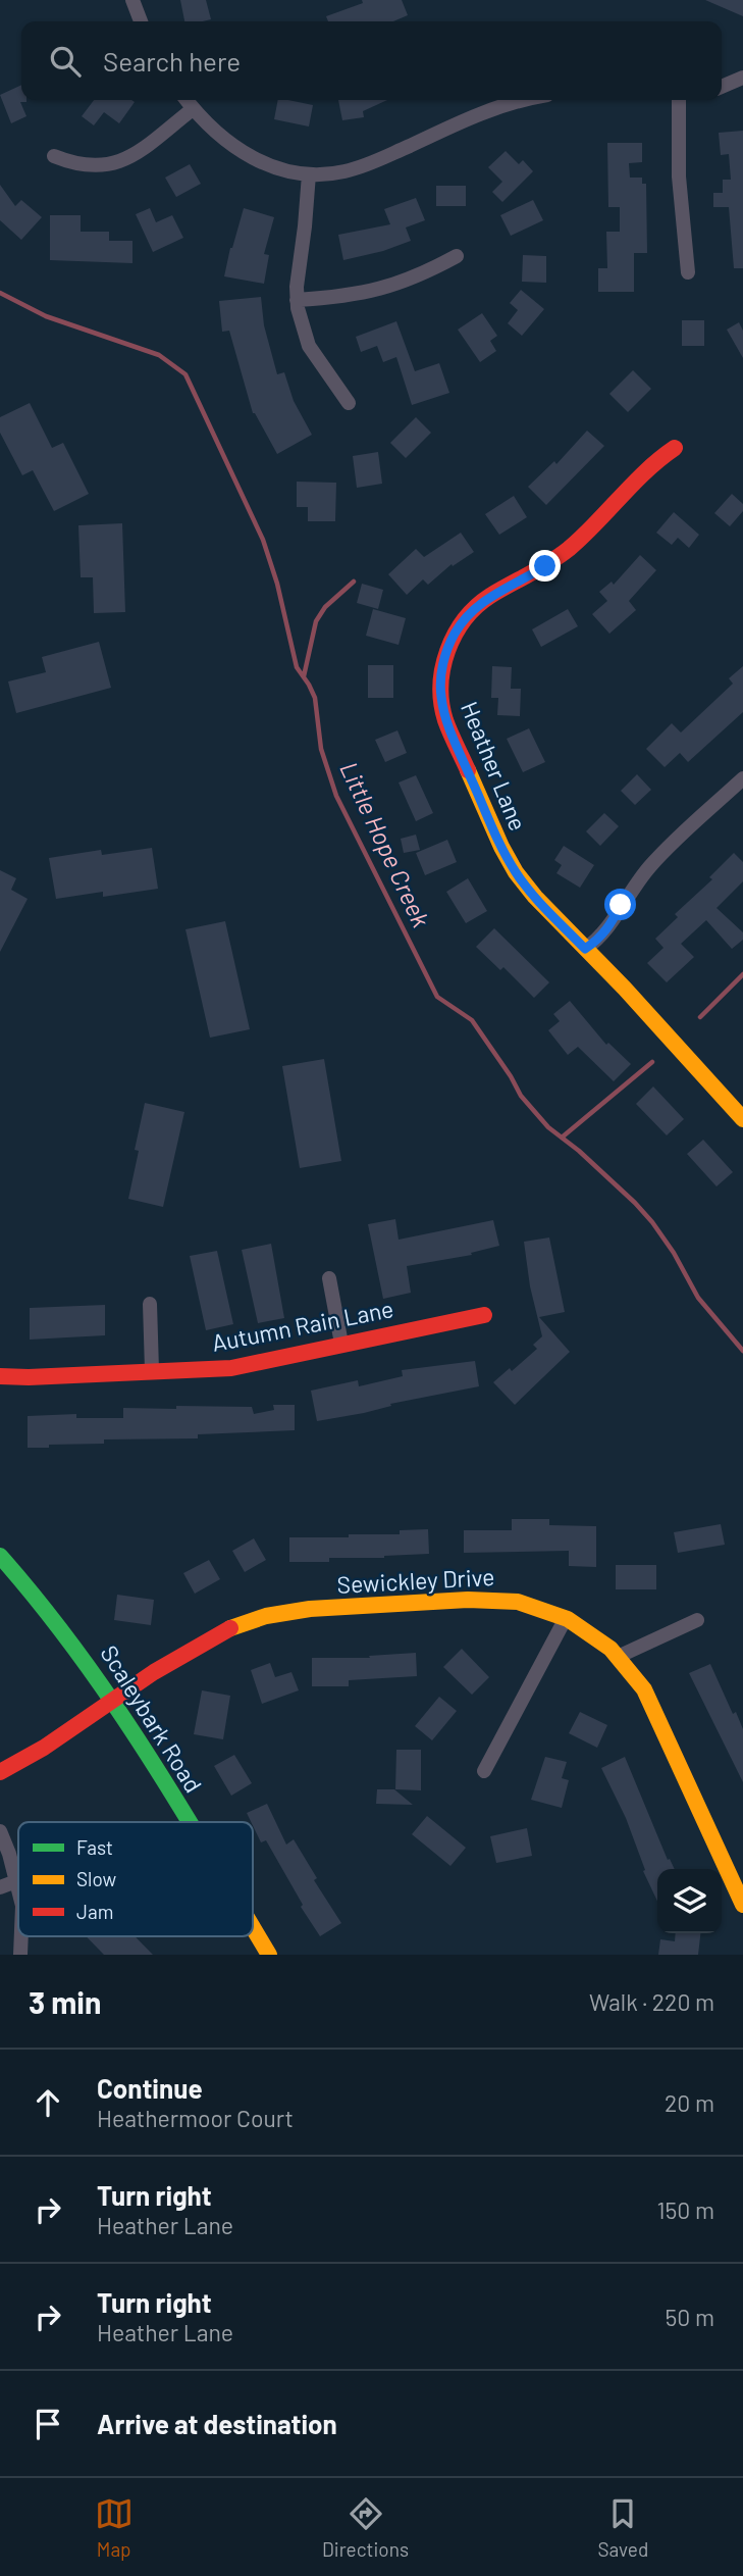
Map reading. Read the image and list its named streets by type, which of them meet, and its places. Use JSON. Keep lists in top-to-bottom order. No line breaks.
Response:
{"streets":{"street":["Heather Lane","Autumn Rain Lane","Sewickley Drive","Scaleybark Road"]},"crossings":[["Sewickley Drive","Scaleybark Road"]],"water":["Little Hope Creek"],"legend":["Fast","Slow","Jam"],"page":{"search":"Search here","heading":["3 min","Walk · 220 m"],"list":[["Continue","Heathermoor Court","20 m"],["Turn right","Heather Lane","150 m"],["Turn right","Heather Lane","50 m"],"Arrive at destination"],"nav":["Map","Directions","Saved"]}}
